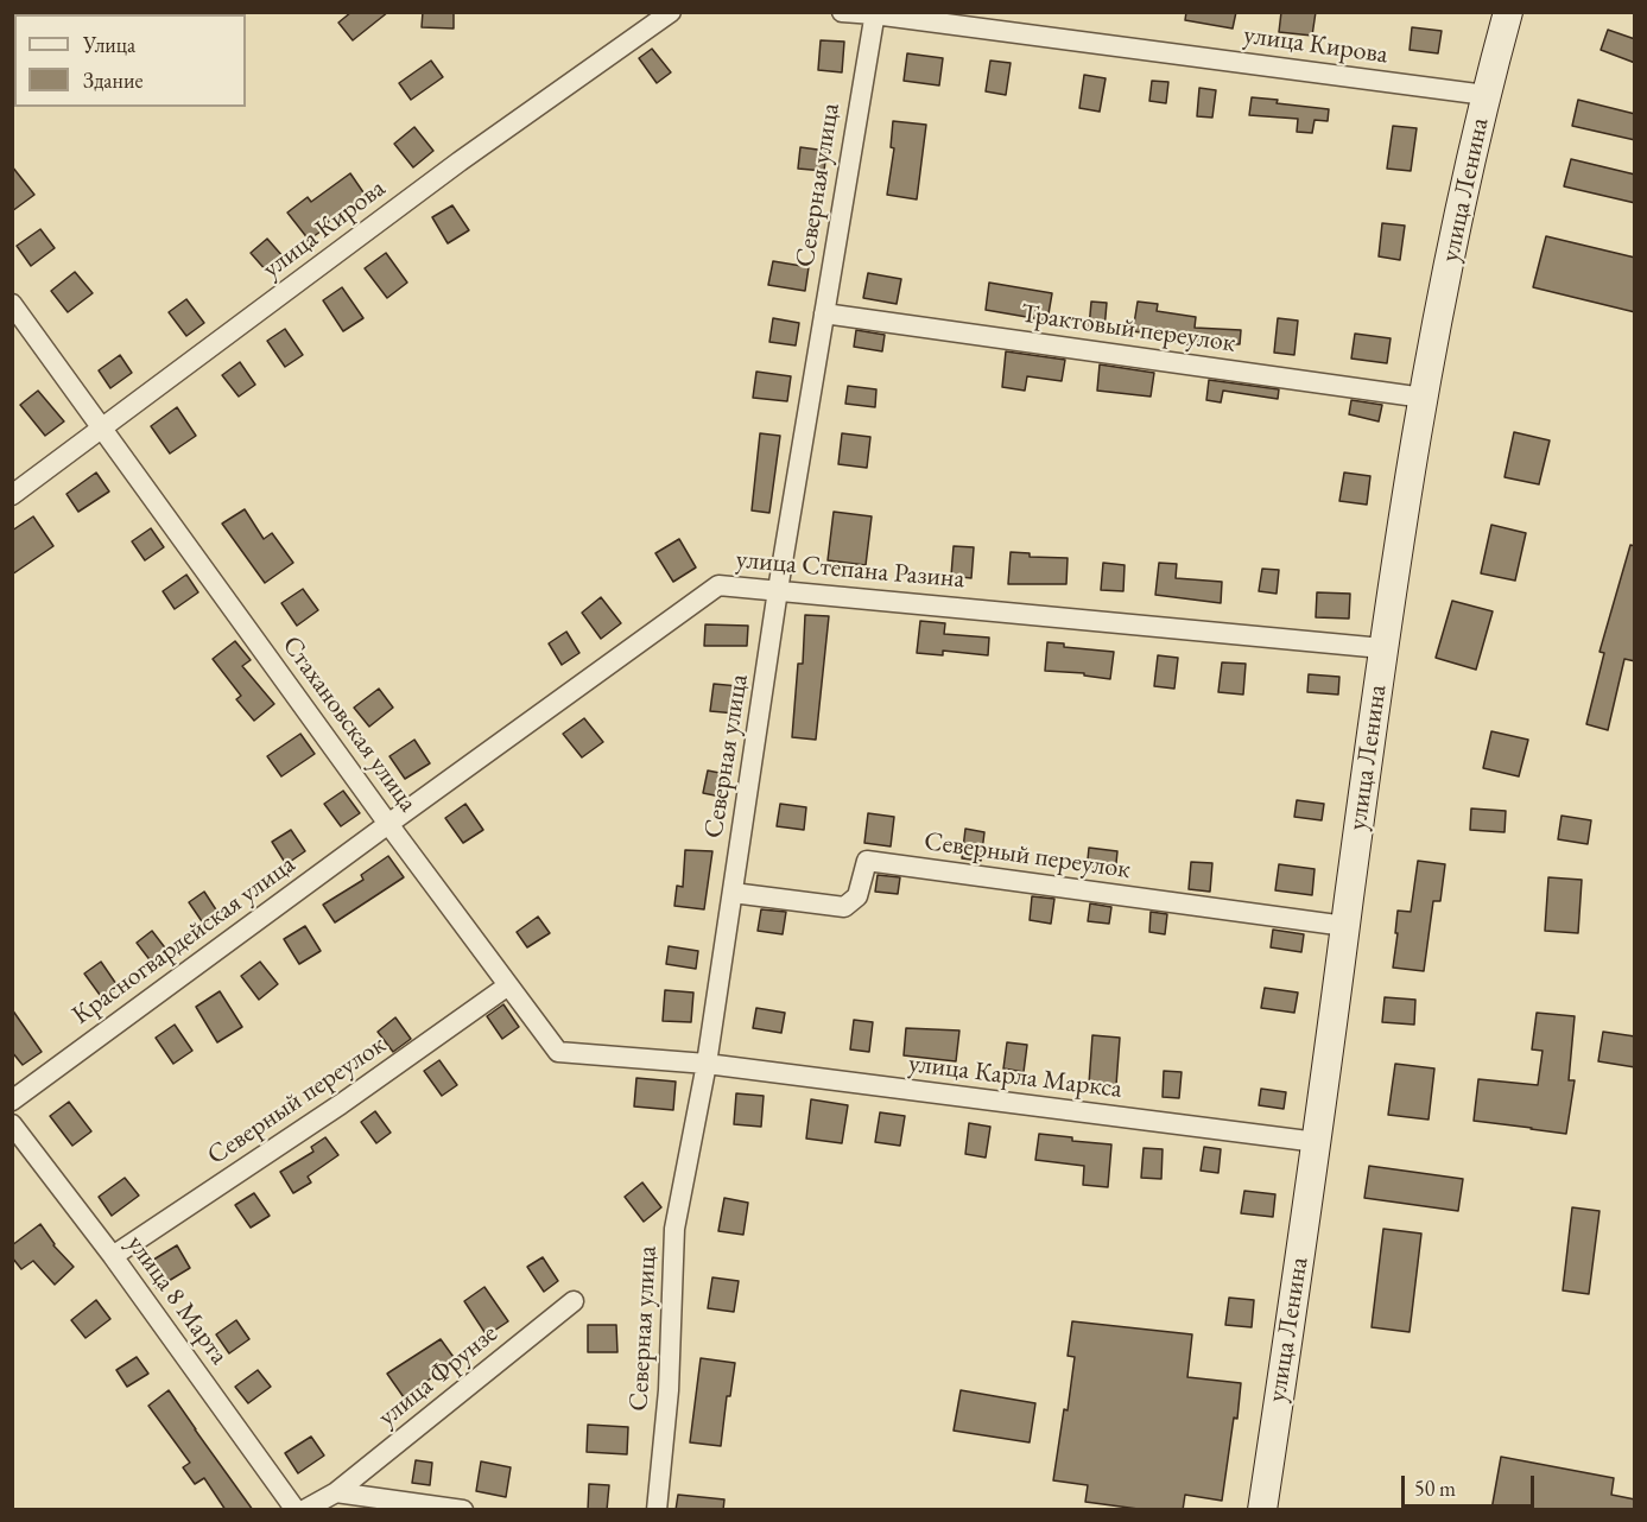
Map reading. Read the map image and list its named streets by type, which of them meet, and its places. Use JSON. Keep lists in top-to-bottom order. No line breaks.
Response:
{"streets":{"main road":["улица Ленина"],"street":["улица Кирова","Северная улица","Трактовый переулок","улица Степана Разина","Стахановская улица","Северный переулок","Красногвардейская улица","улица Карла Маркса","улица 8 Марта","улица Фрунзе"]},"crossings":[["улица Кирова","Северная улица"],["улица Кирова","улица Ленина"],["улица Кирова","Стахановская улица"],["Северная улица","Трактовый переулок"],["Северная улица","улица Степана Разина"],["Северная улица","Стахановская улица"],["Северная улица","Северный переулок"],["Северная улица","улица Карла Маркса"],["улица Ленина","Трактовый переулок"],["улица Ленина","улица Степана Разина"],["улица Ленина","Северный переулок"],["улица Ленина","улица Карла Маркса"],["улица Степана Разина","Стахановская улица"],["улица Степана Разина","Красногвардейская улица"],["Стахановская улица","Северный переулок"],["Стахановская улица","Красногвардейская улица"],["Стахановская улица","улица Карла Маркса"],["Северный переулок","улица 8 Марта"]],"legend":["Улица","Здание"],"scale_bar":"50 m"}
